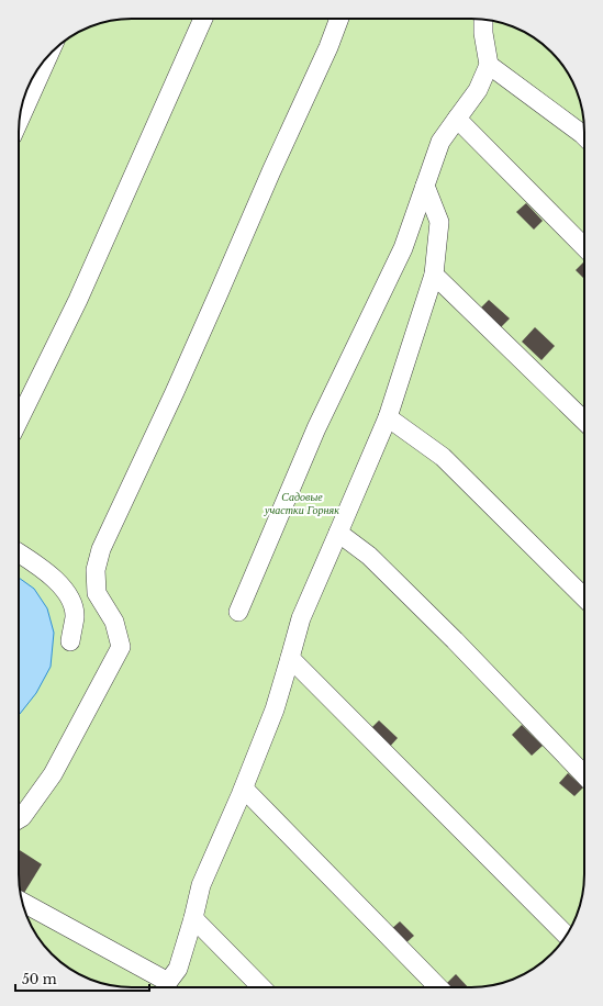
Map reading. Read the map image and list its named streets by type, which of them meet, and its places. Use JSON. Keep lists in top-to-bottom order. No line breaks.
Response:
{"parks":["Садовые участки Горняк"],"scale_bar":"50 m"}
